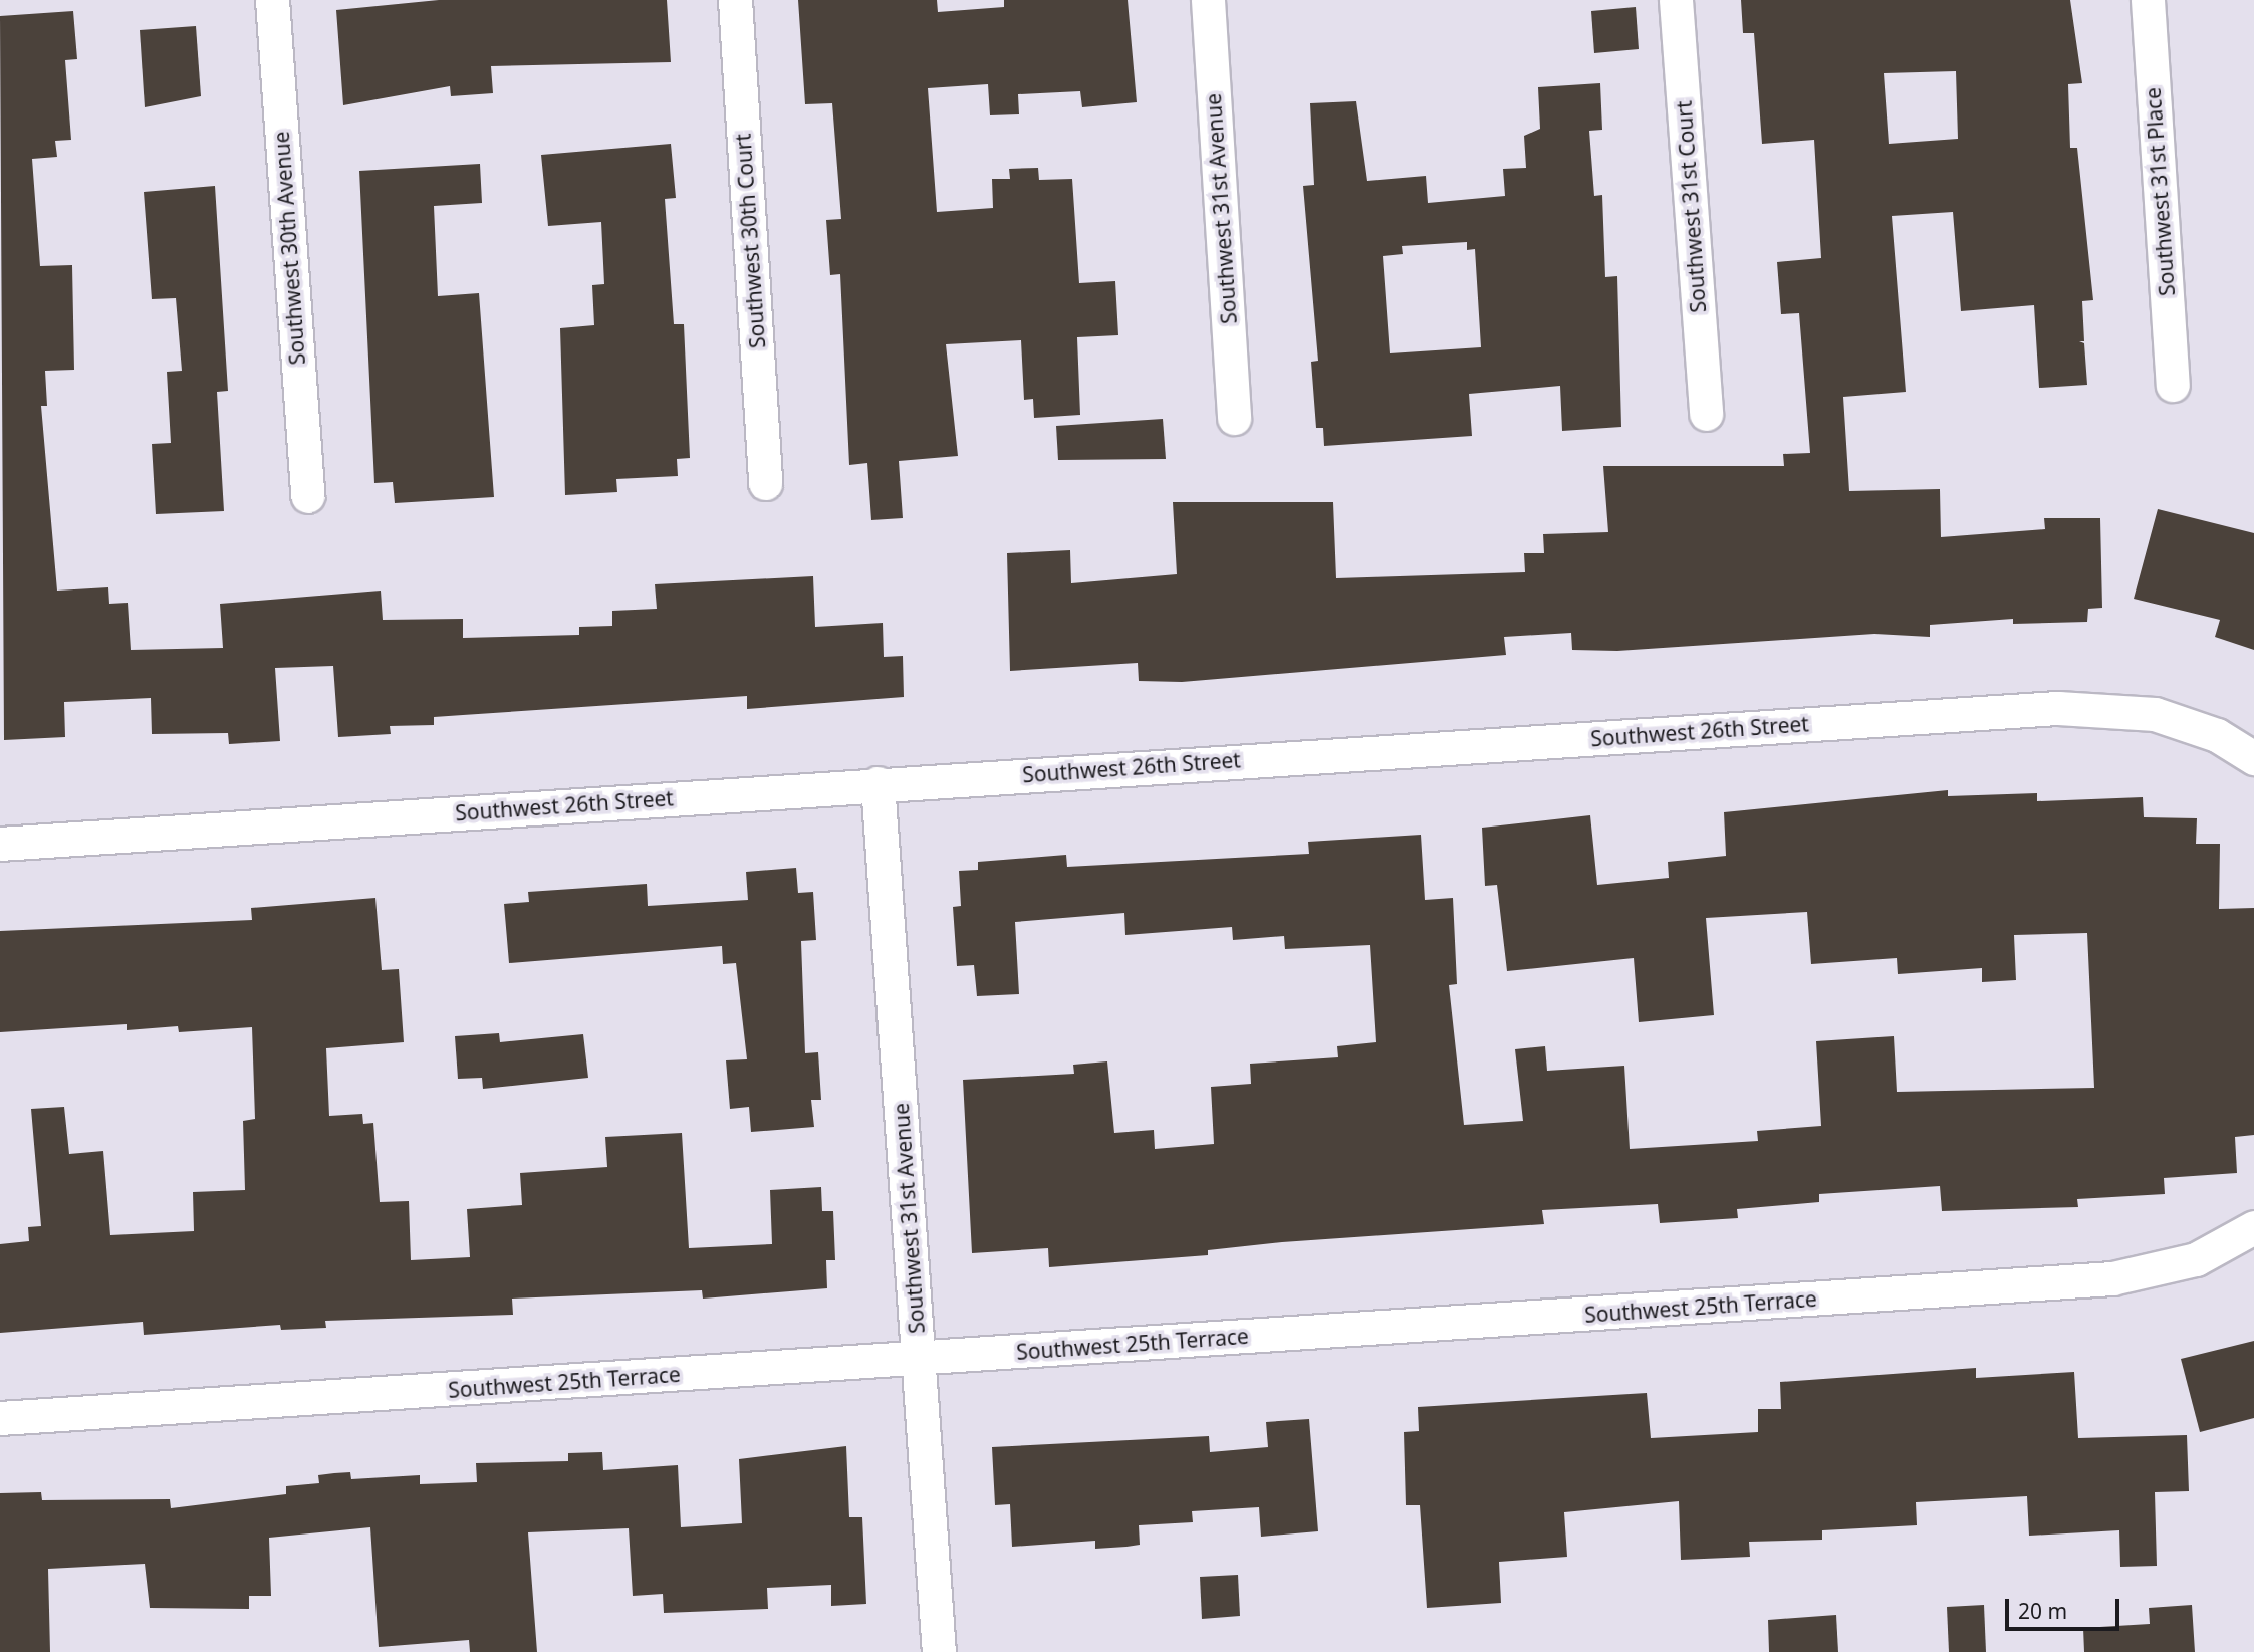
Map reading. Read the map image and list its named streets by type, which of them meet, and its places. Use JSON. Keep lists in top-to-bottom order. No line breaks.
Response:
{"streets":{"street":["Southwest 31st Place","Southwest 31st Court","Southwest 31st Avenue","Southwest 30th Court","Southwest 30th Avenue","Southwest 26th Street","Southwest 25th Terrace"]},"crossings":[["Southwest 31st Avenue","Southwest 26th Street"],["Southwest 31st Avenue","Southwest 25th Terrace"]],"scale_bar":"20 m"}
